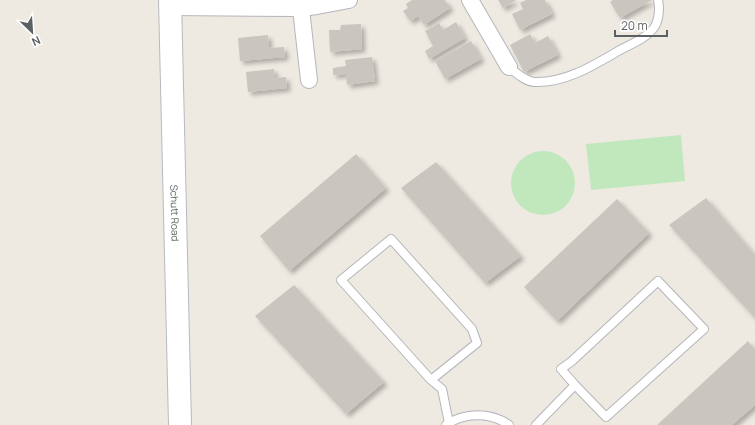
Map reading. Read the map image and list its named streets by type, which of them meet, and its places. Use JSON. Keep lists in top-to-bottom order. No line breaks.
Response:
{"streets":{"street":["Schutt Road"]},"scale_bar":"20 m","north":"bottom right"}
